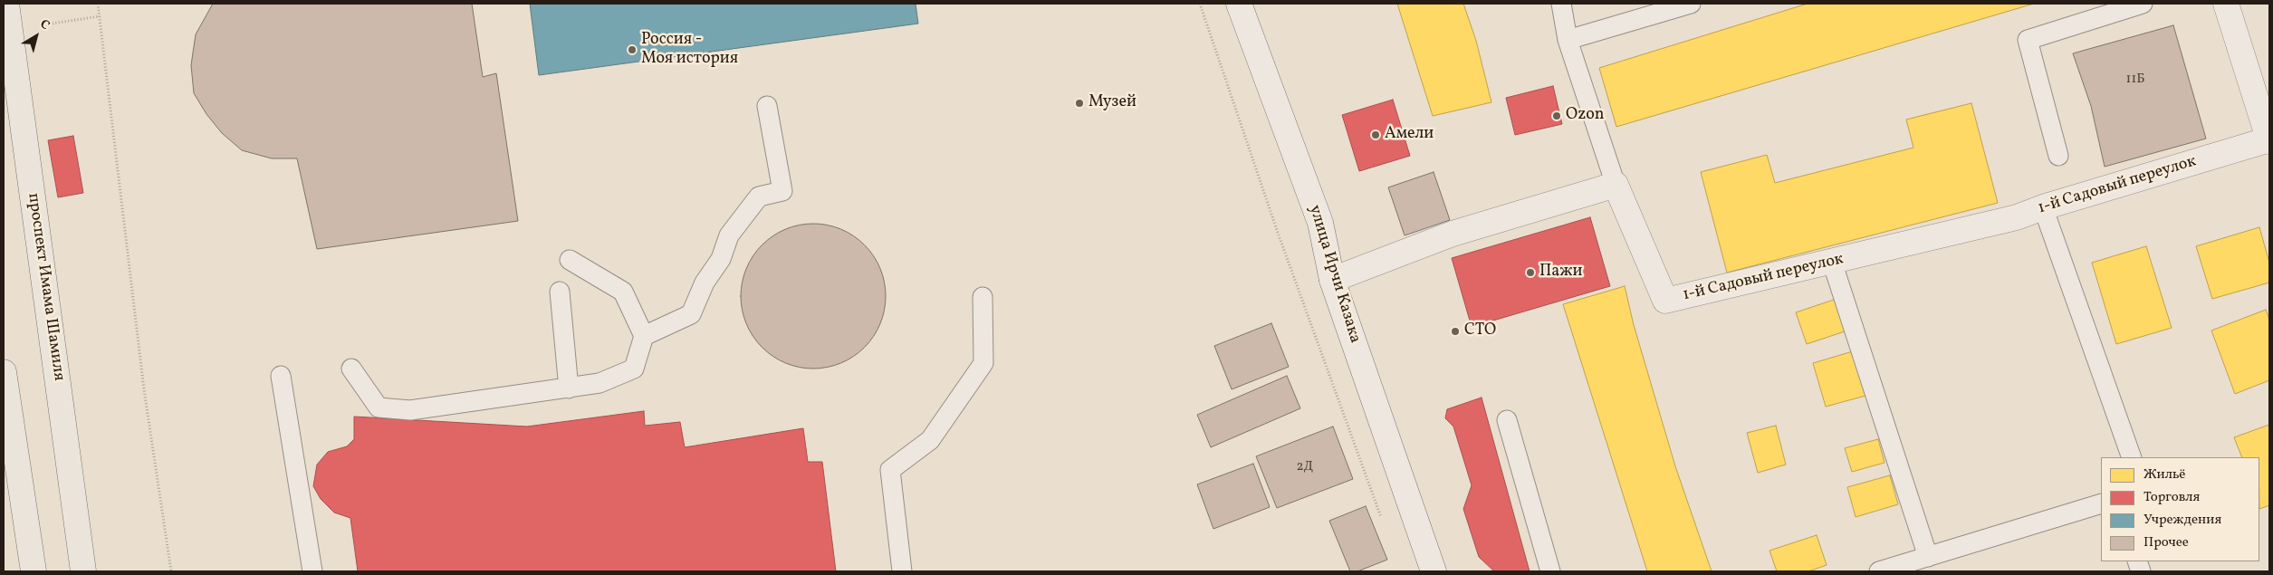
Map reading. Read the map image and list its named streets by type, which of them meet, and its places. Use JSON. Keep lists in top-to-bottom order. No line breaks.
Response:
{"streets":{"main road":["проспект Имама Шамиля"],"street":["1-й Садовый переулок","улица Ирчи Казака"]},"places":["Россия - Моя история","Музей","Ozon","Амели","Пажи","СТО"],"house_numbers":["11Б","2Д"],"legend":["Жильё","Торговля","Учреждения","Прочее"],"north":"top right"}
